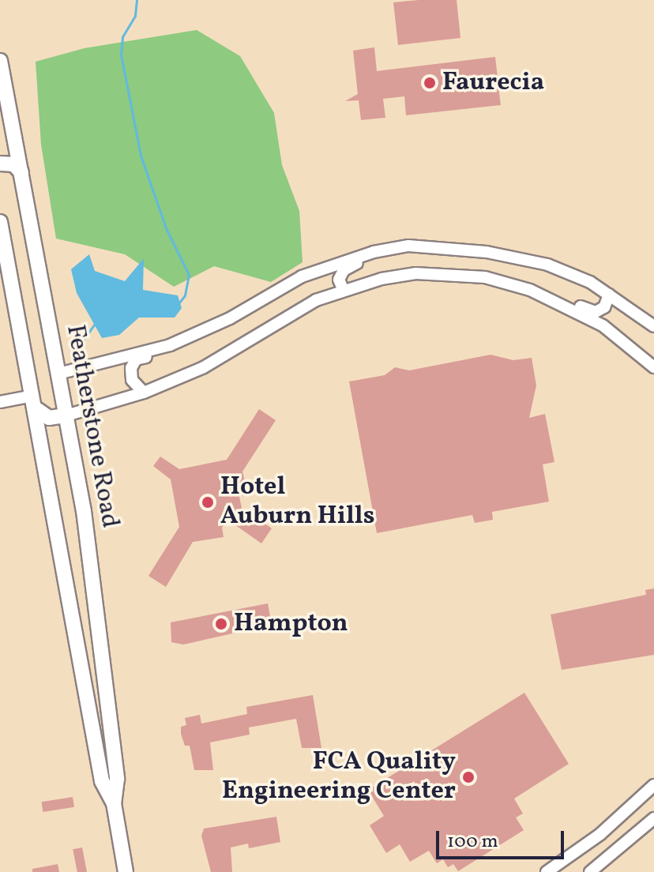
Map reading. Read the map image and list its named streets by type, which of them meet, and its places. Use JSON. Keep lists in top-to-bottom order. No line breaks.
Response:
{"streets":{"main road":["Featherstone Road"]},"places":["Faurecia","Hotel Auburn Hills","Hampton","FCA Quality Engineering Center"],"scale_bar":"100 m"}
